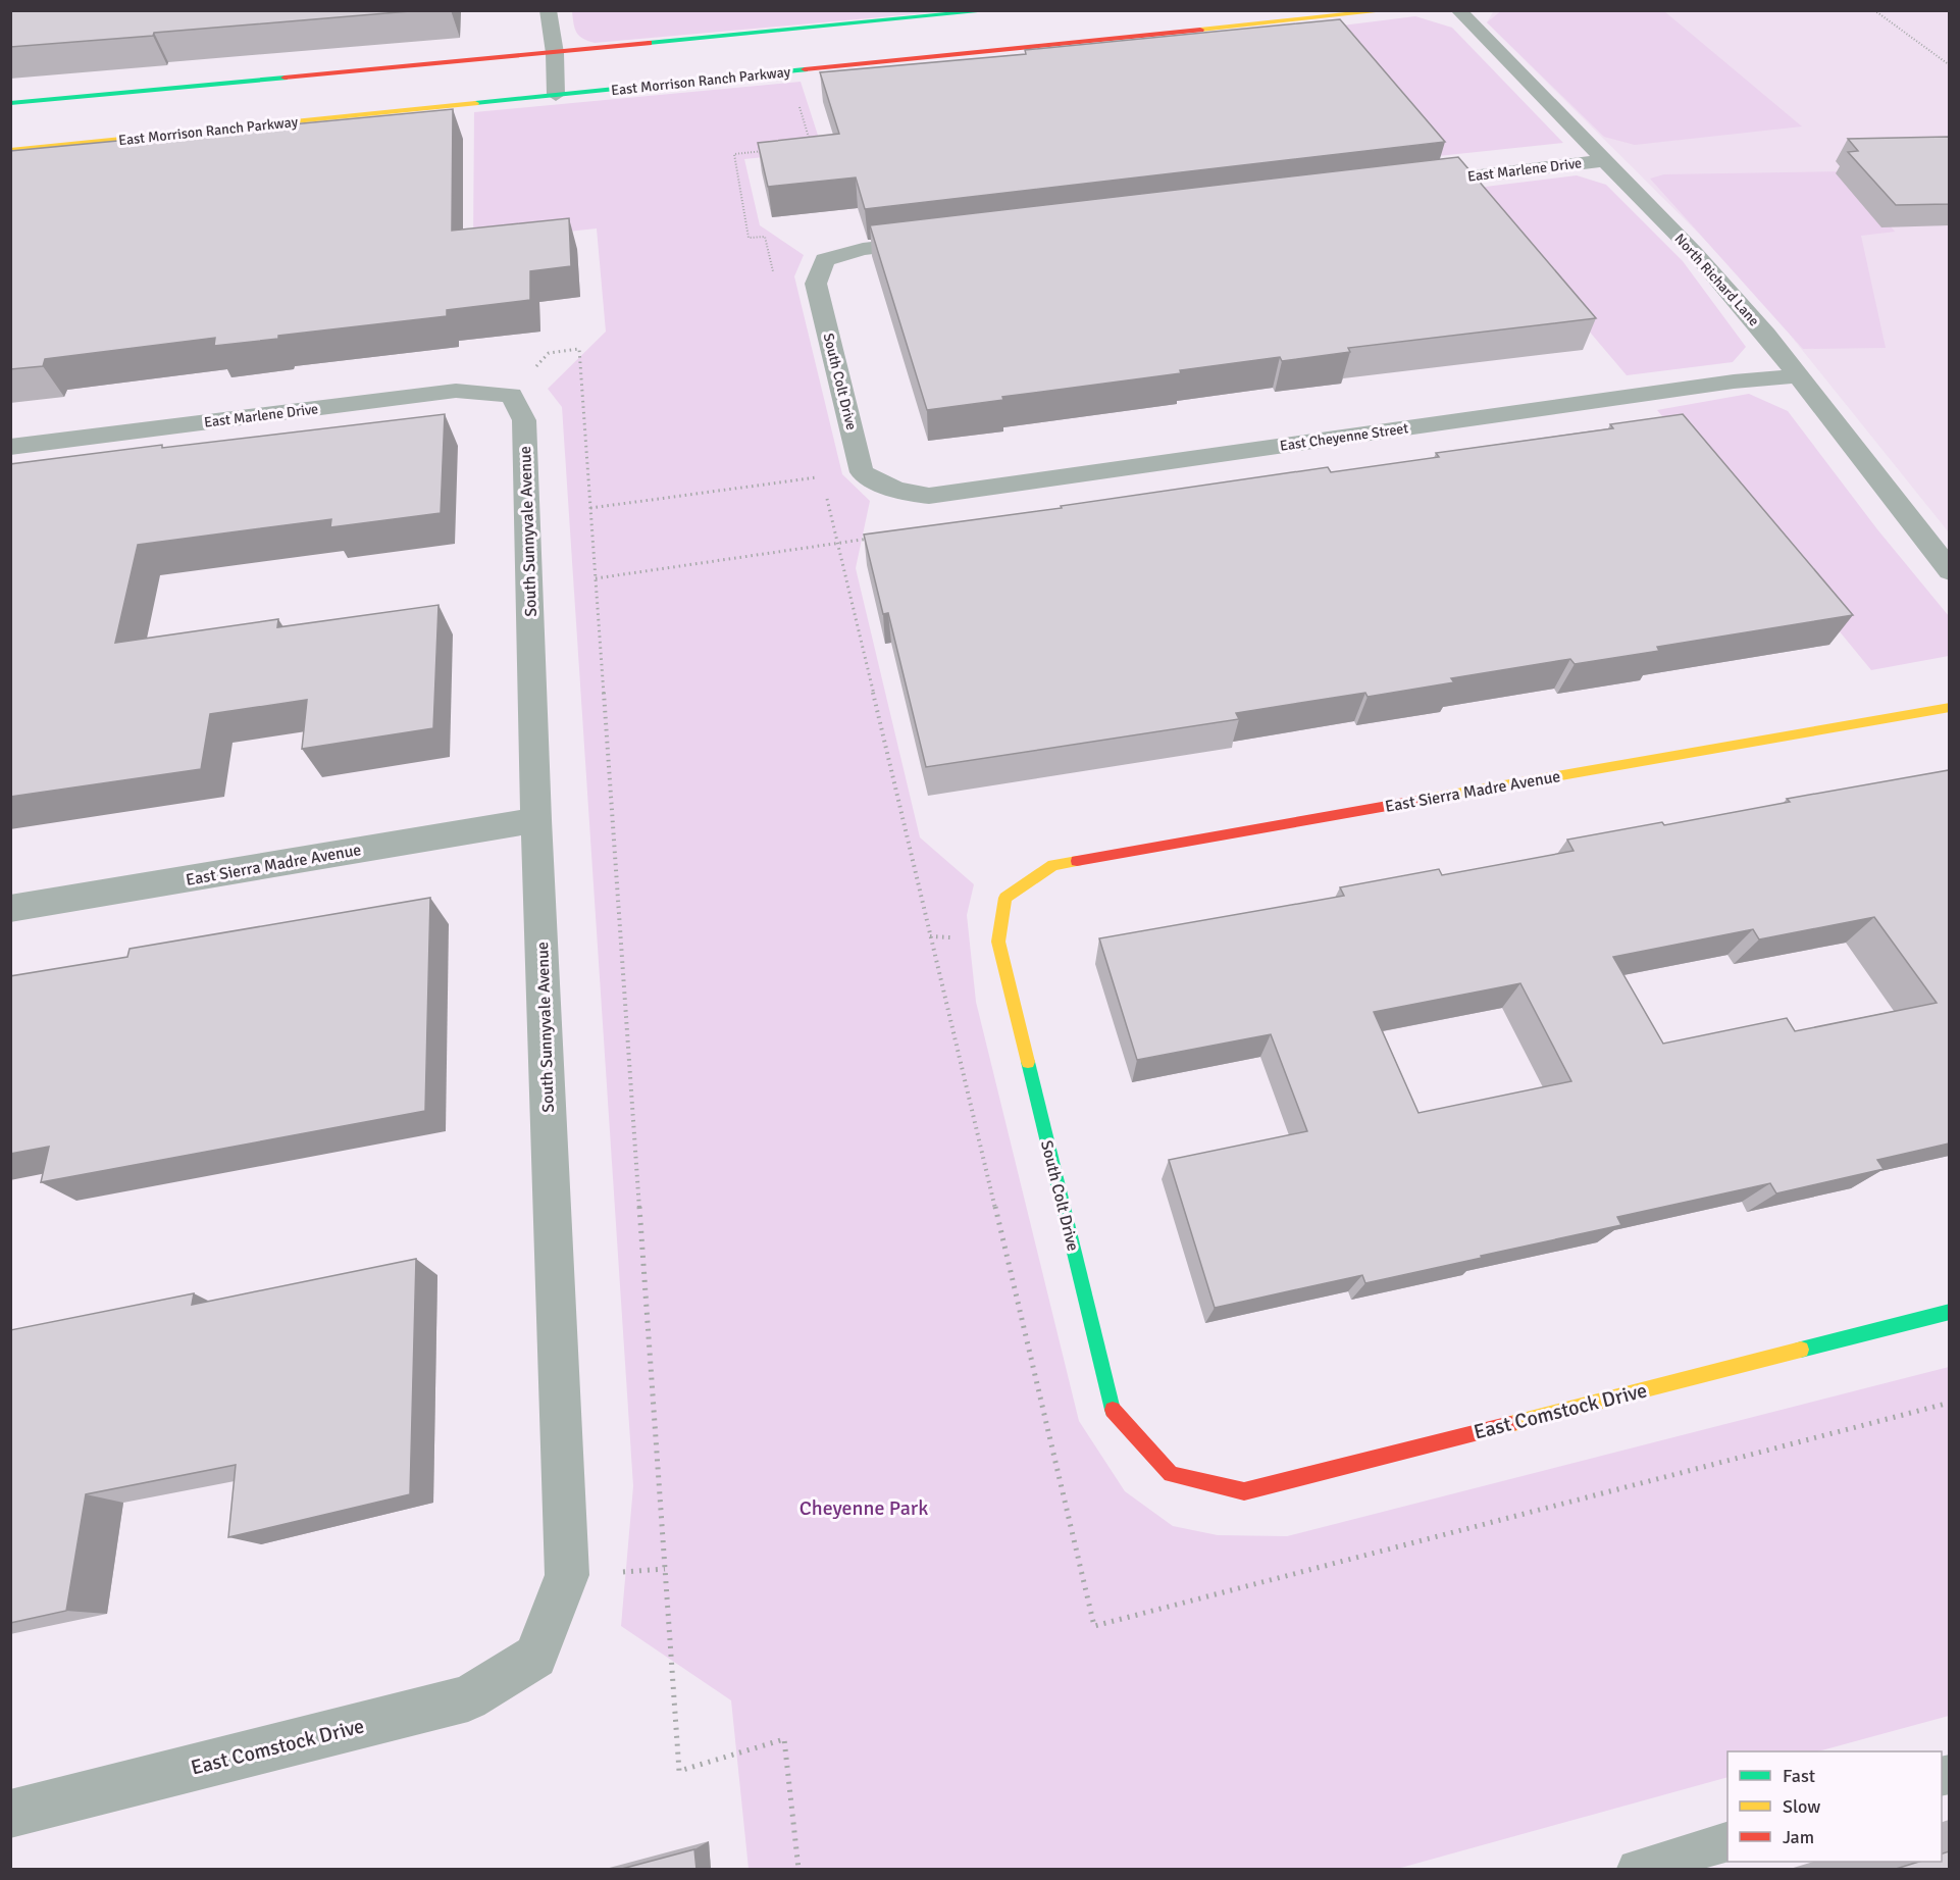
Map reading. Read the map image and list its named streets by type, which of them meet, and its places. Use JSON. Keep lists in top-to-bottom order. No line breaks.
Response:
{"streets":{"street":["East Morrison Ranch Parkway","East Marlene Drive","North Richard Lane","South Colt Drive","East Cheyenne Street","South Sunnyvale Avenue","East Sierra Madre Avenue","East Comstock Drive"]},"crossings":[["East Marlene Drive","North Richard Lane"],["East Marlene Drive","South Sunnyvale Avenue"],["North Richard Lane","East Cheyenne Street"],["South Colt Drive","East Cheyenne Street"],["South Colt Drive","East Sierra Madre Avenue"],["South Colt Drive","East Comstock Drive"],["South Sunnyvale Avenue","East Sierra Madre Avenue"],["South Sunnyvale Avenue","East Comstock Drive"]],"parks":["Cheyenne Park"],"legend":["Fast","Slow","Jam"]}
